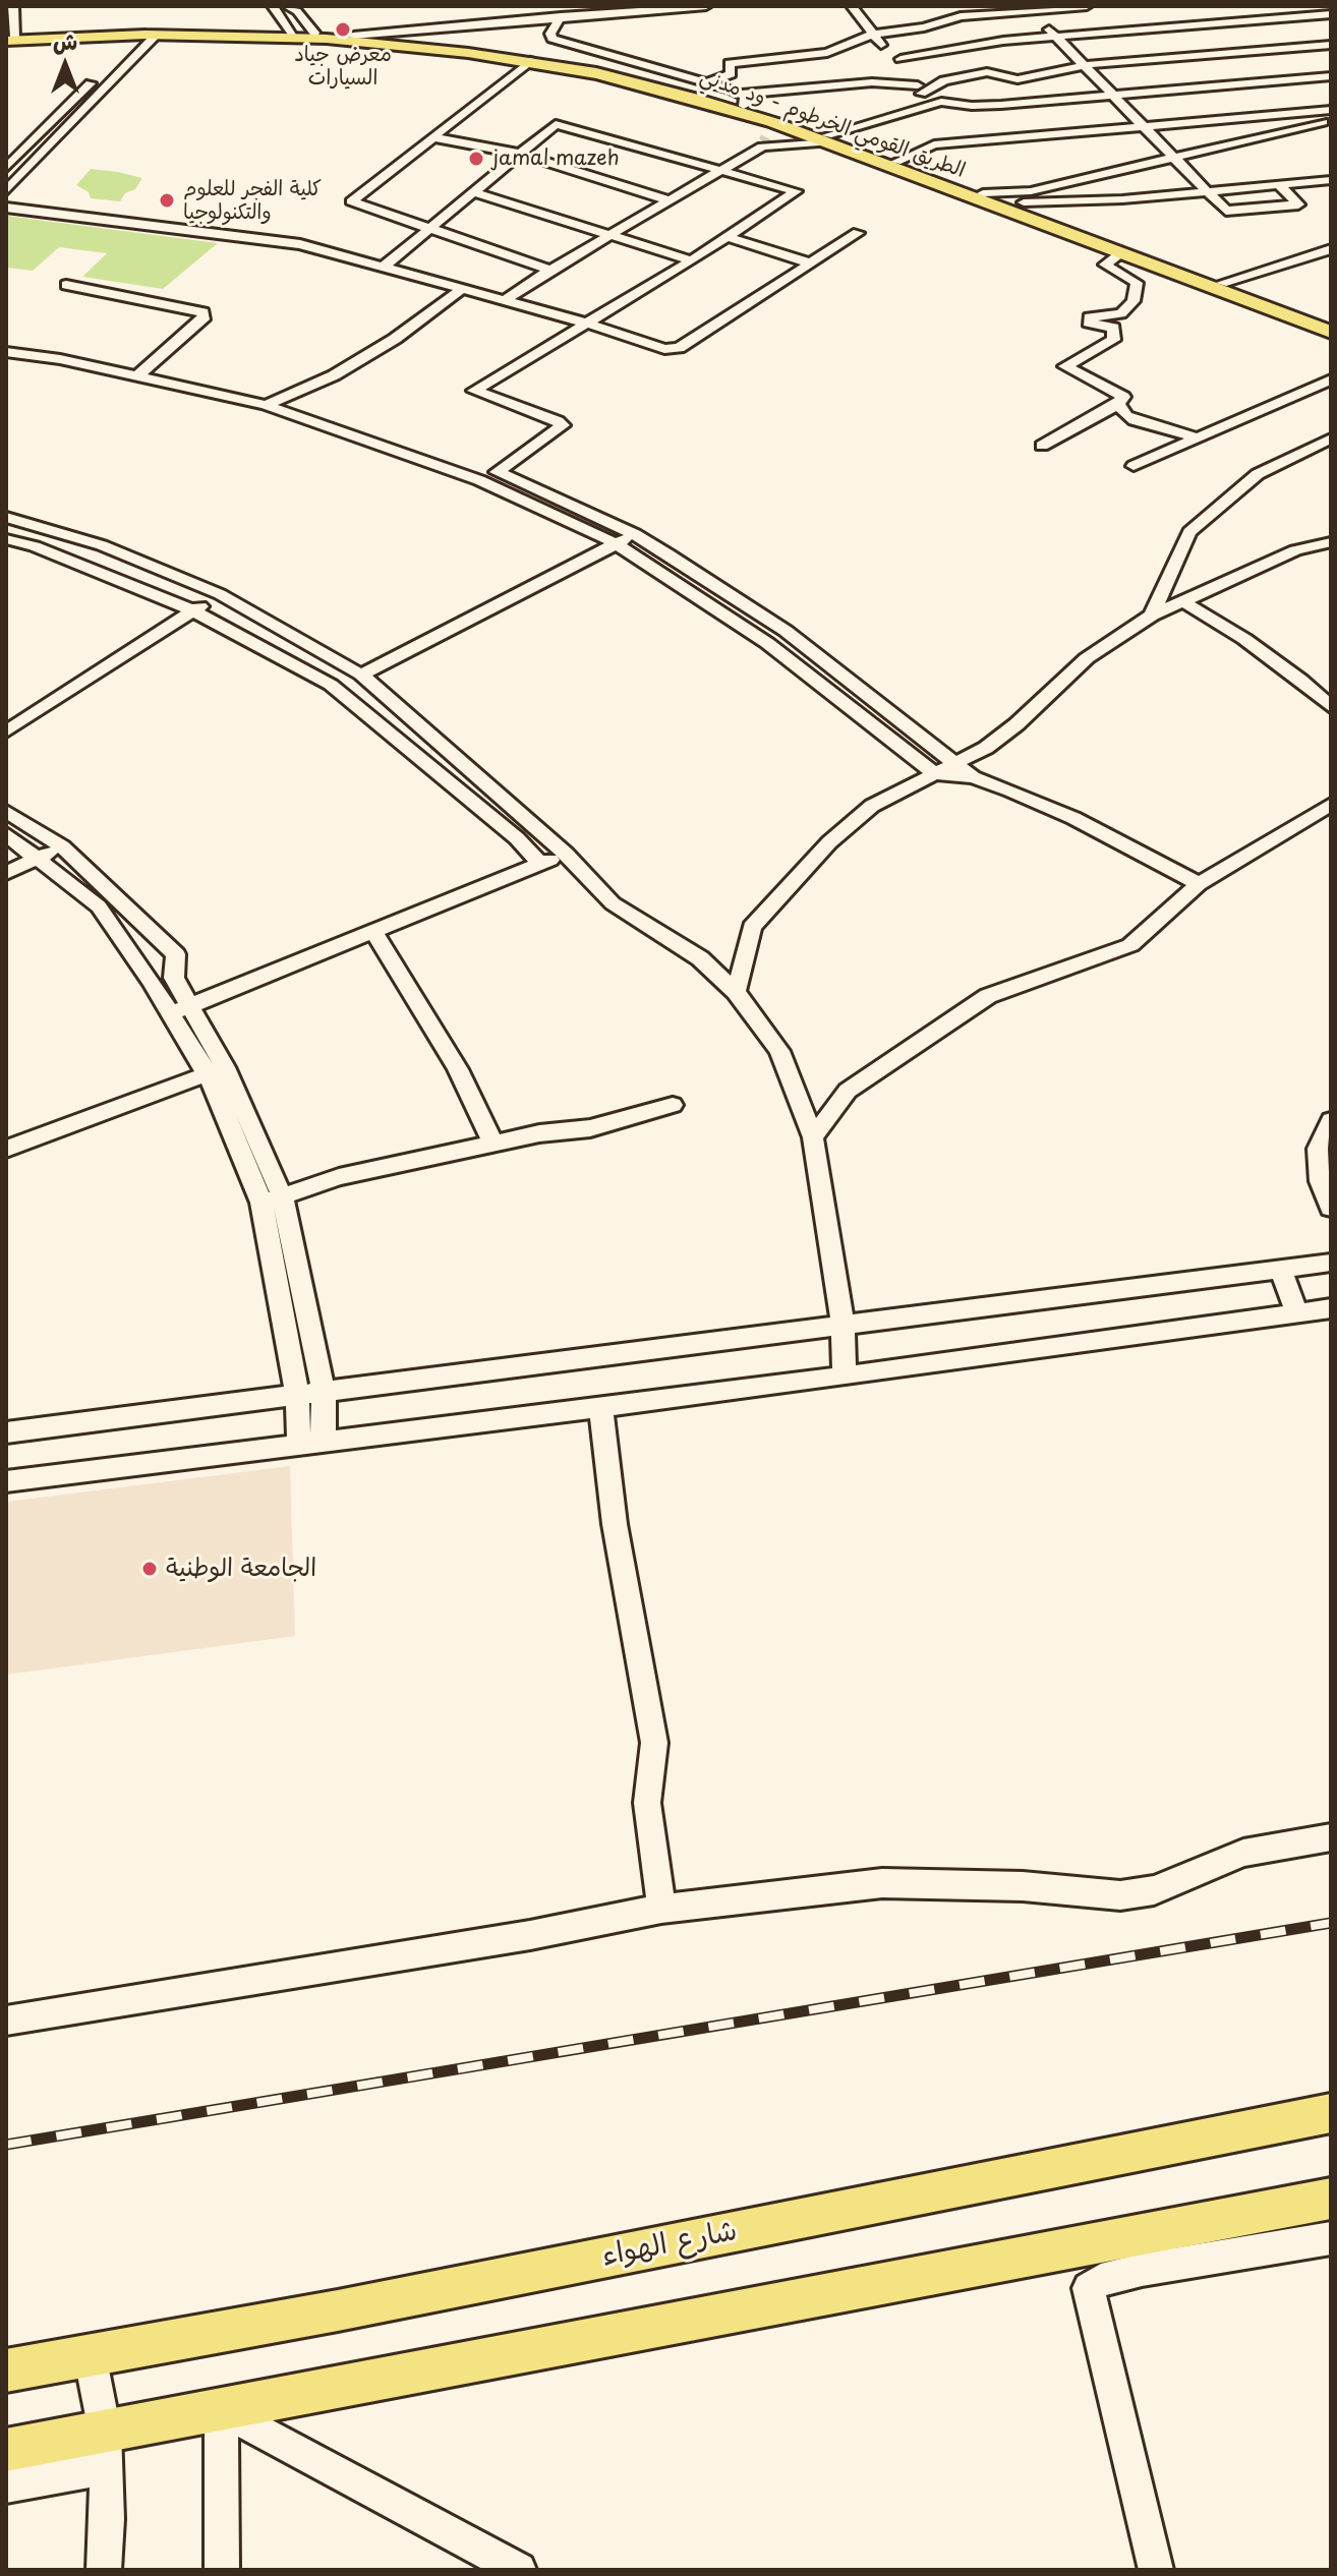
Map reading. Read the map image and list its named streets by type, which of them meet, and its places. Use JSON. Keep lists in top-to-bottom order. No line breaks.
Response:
{"streets":{"highway":["الطريق القومي الخرطوم - ود مدني"],"main road":["شارع الهواء"]},"places":["معرض جياد السيارات","jamal mazeh","كلية الفجر للعلوم والتكنولوجيا","الجامعة الوطنية"],"north":"top"}
